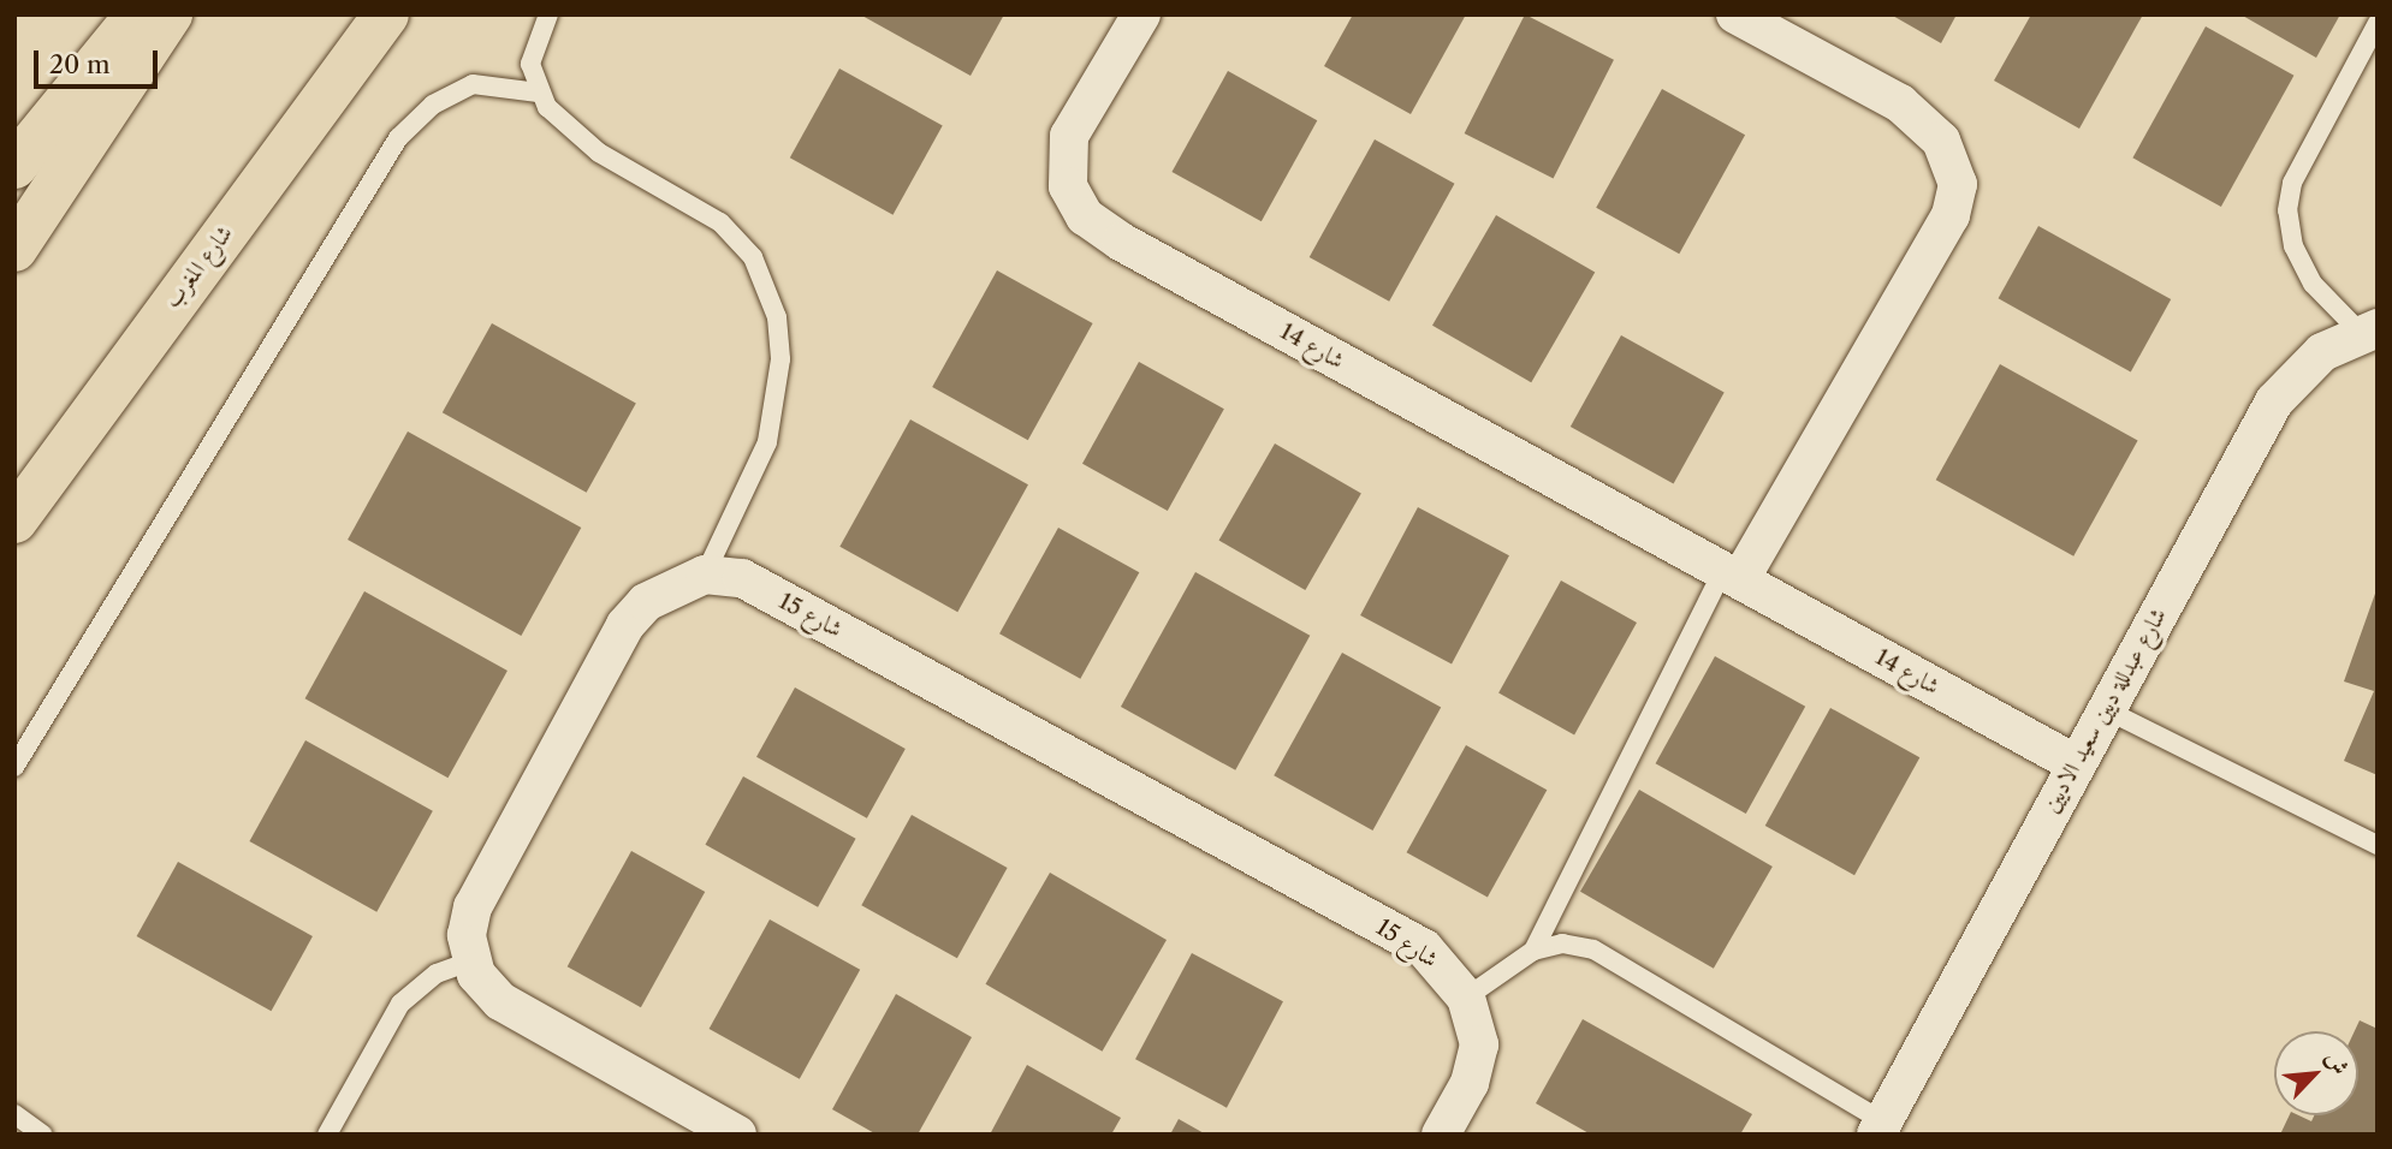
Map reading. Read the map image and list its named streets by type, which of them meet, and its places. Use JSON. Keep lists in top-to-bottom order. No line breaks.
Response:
{"streets":{"highway":["شارع المغرب"],"street":["شارع 14","شارع 15","شارع عبدللة ديين سعيد الاديين"]},"crossings":[["شارع 14","شارع عبدللة ديين سعيد الاديين"]],"scale_bar":"20 m","north":"top right"}
